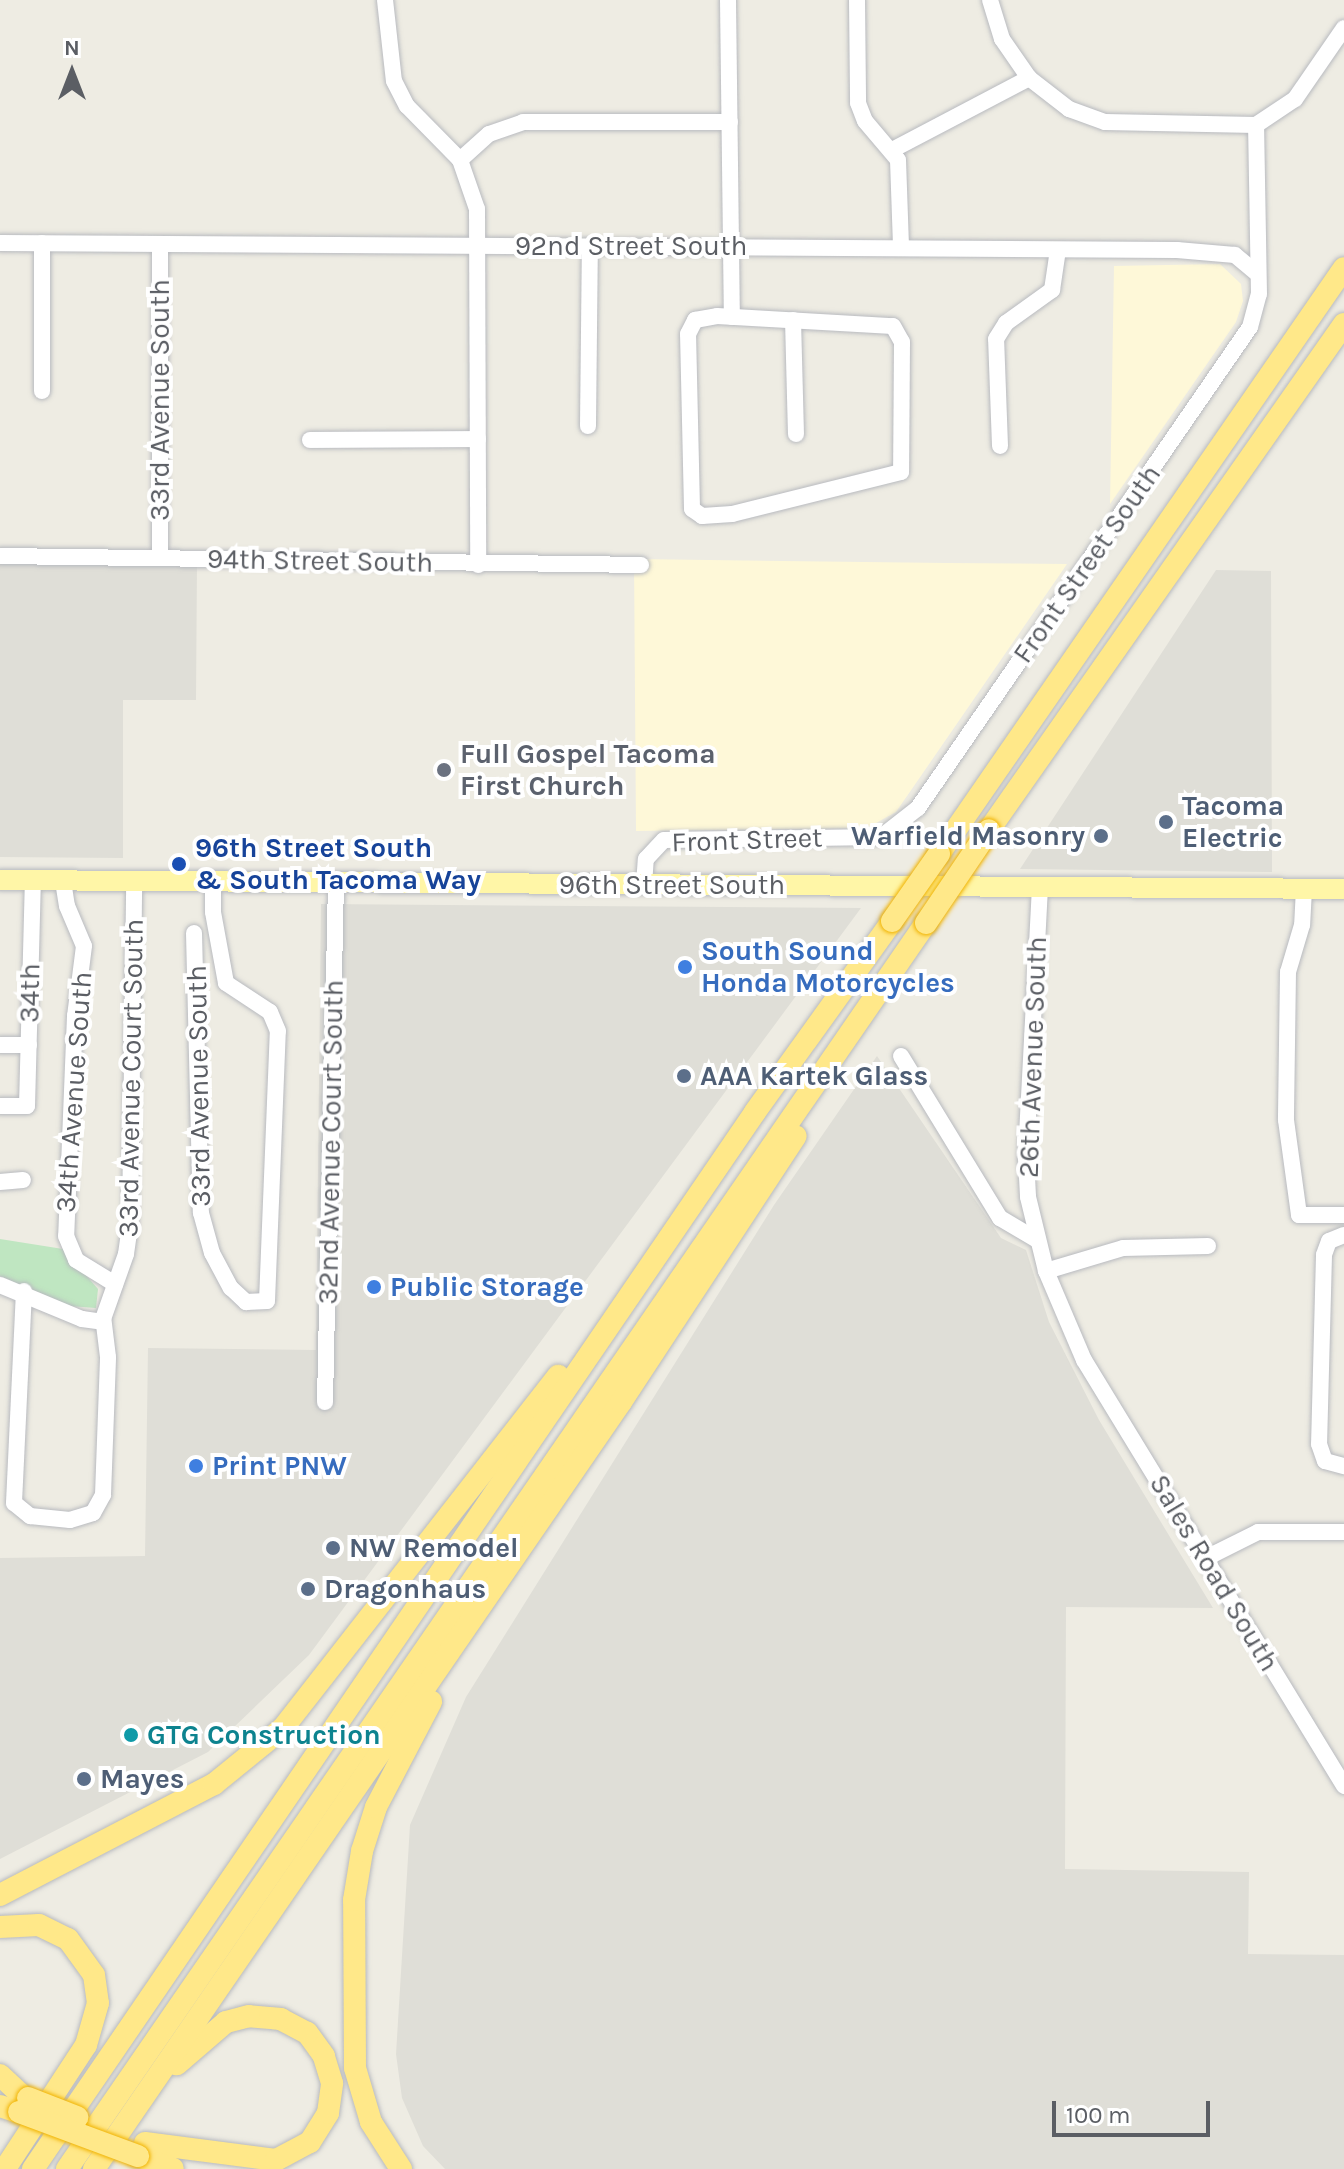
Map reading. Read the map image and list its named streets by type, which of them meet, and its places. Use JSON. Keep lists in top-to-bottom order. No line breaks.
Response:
{"streets":{"main road":["96th Street South"],"street":["92nd Street South","33rd Avenue South","94th Street South","Front Street South","Front Street","34th","26th Avenue South","33rd Avenue Court South","34th Avenue South","32nd Avenue Court South","Sales Road South"]},"crossings":[["92nd Street South","33rd Avenue South"],["92nd Street South","Front Street South"],["33rd Avenue South","94th Street South"],["33rd Avenue South","32nd Avenue Court South"],["Front Street South","Front Street"],["Front Street","96th Street South"],["96th Street South","34th"],["96th Street South","26th Avenue South"],["96th Street South","33rd Avenue Court South"],["96th Street South","34th Avenue South"],["96th Street South","32nd Avenue Court South"],["26th Avenue South","Sales Road South"],["33rd Avenue Court South","34th Avenue South"]],"places":["Full Gospel Tacoma First Church","Tacoma Electric","Warfield Masonry","96th Street South & South Tacoma Way","South Sound Honda Motorcycles","AAA Kartek Glass","Public Storage","Print PNW","NW Remodel","Dragonhaus","GTG Construction","Mayes"],"scale_bar":"100 m","north":"top"}
